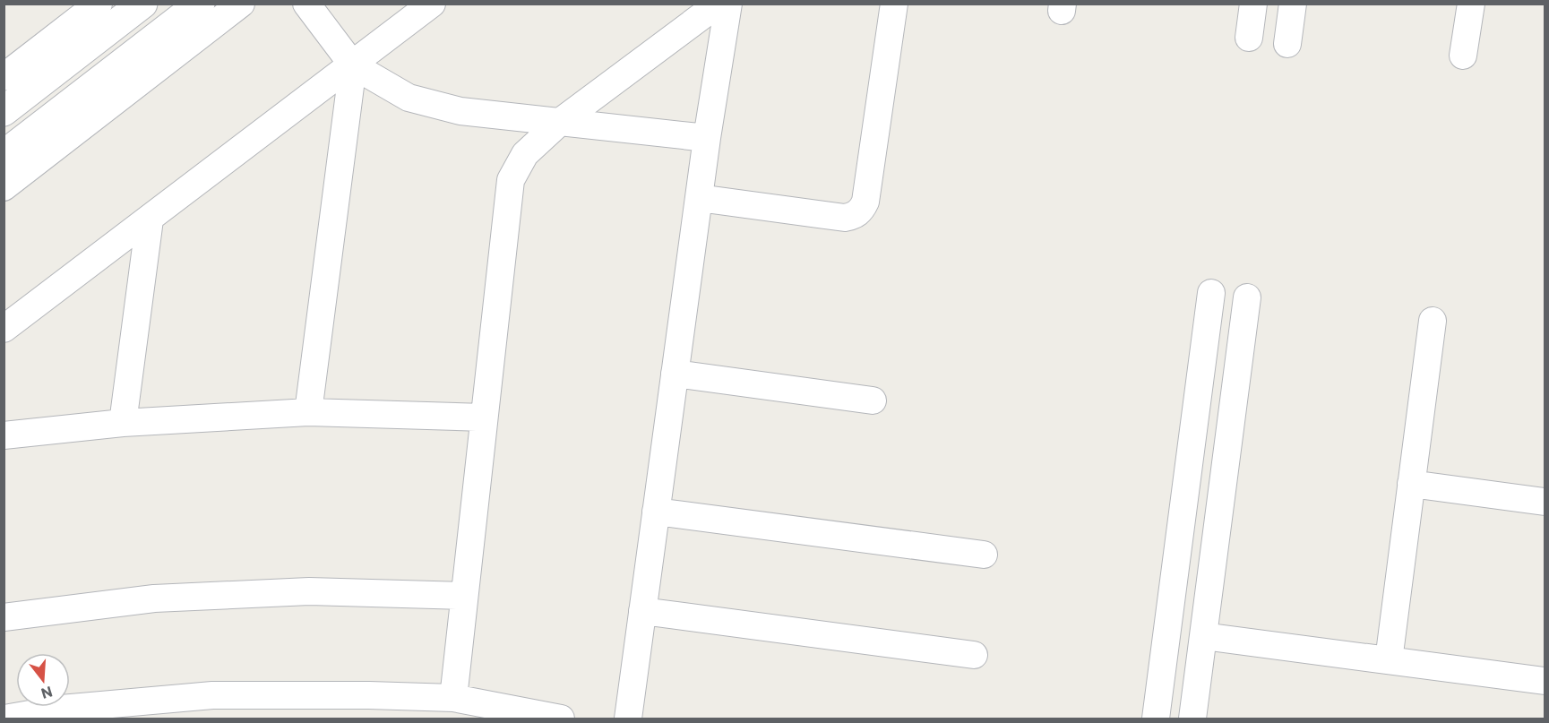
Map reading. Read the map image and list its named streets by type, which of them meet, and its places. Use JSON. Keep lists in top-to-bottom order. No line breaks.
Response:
{"north":"bottom"}
